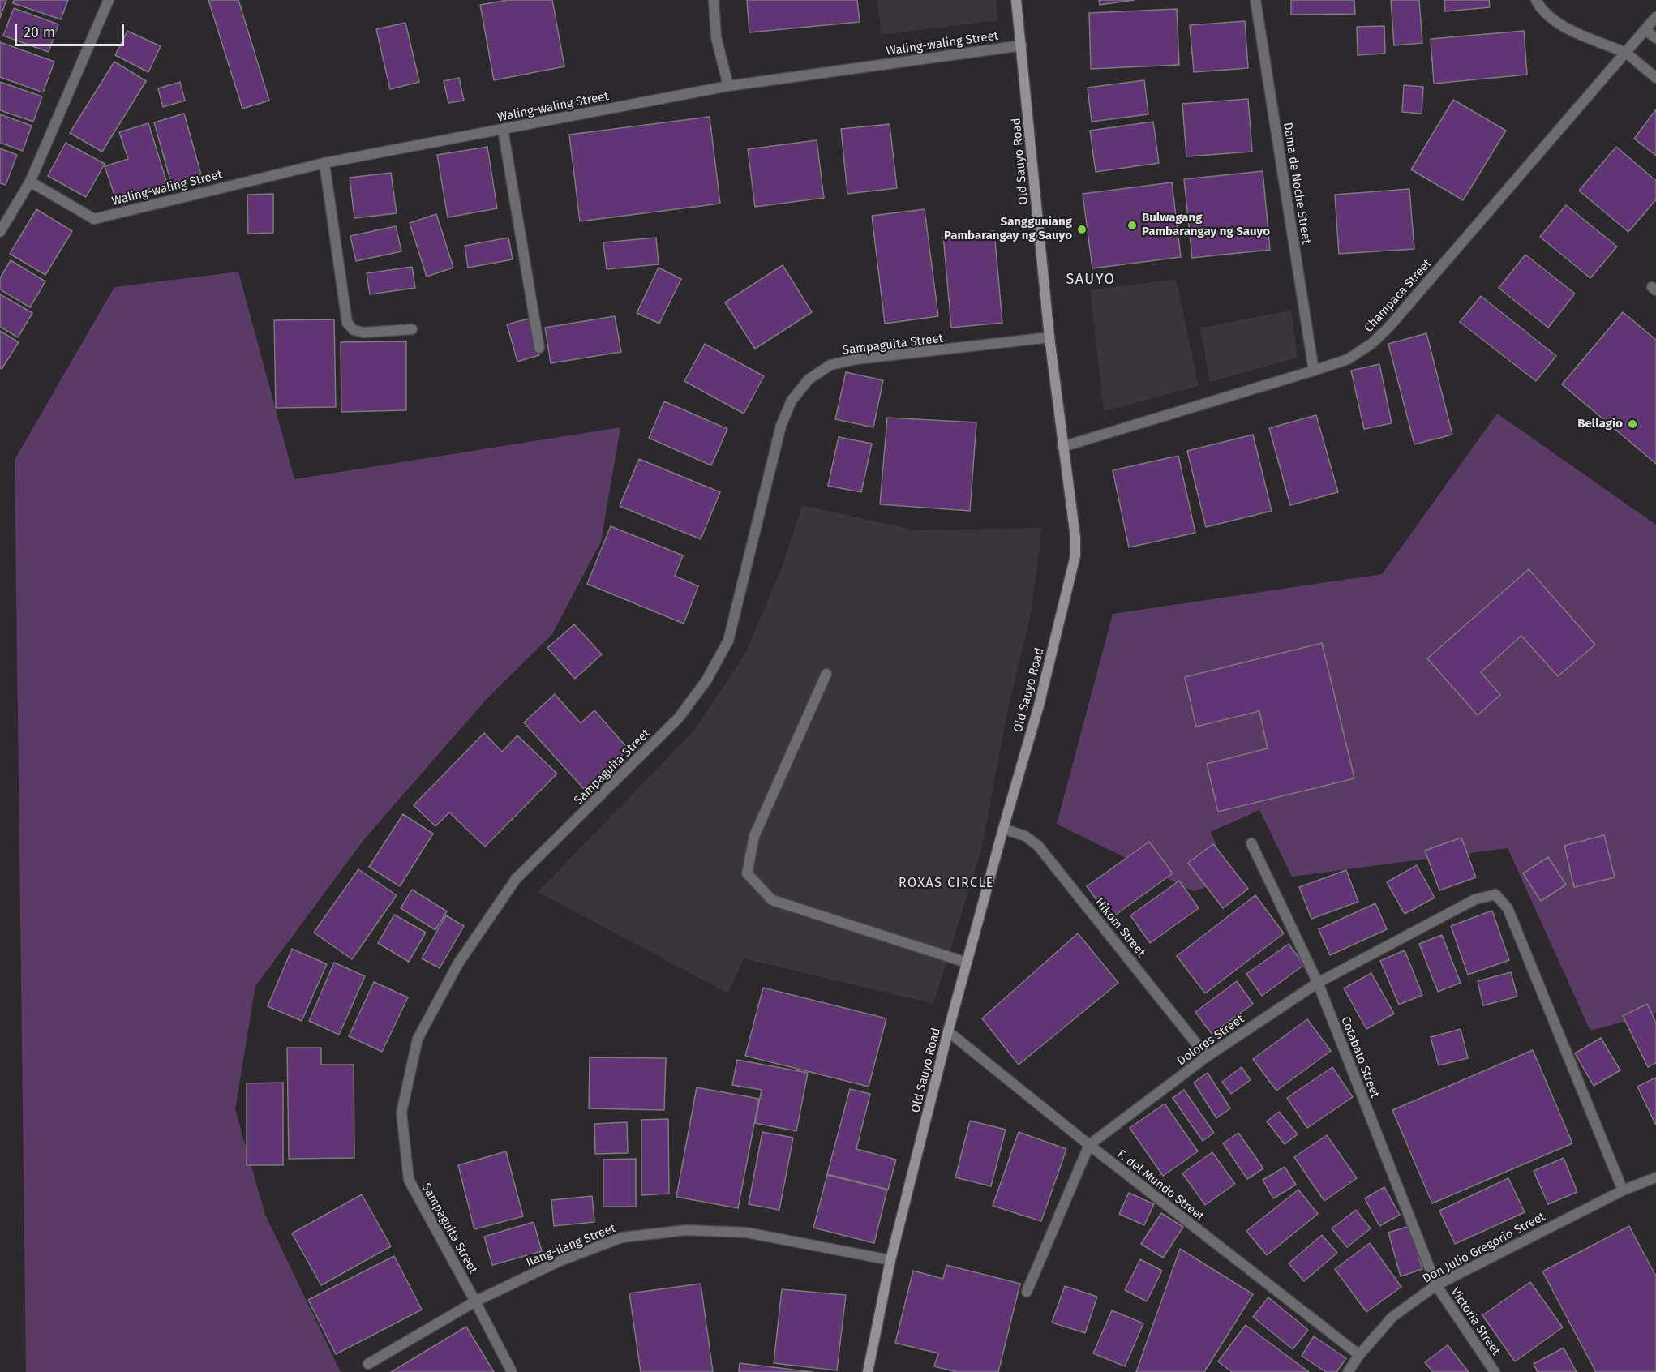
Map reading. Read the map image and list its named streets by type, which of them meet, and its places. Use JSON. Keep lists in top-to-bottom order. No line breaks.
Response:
{"streets":{"main road":["Old Sauyo Road"],"street":["Waling-waling Street","Dama de Noche Street","Champaca Street","Sampaguita Street","Hikom Street","Dolores Street","Cotabato Street","F. del Mundo Street","Ilang-ilang Street","Don Julio Gregorio Street","Victoria Street"]},"crossings":[["Waling-waling Street","Old Sauyo Road"],["Old Sauyo Road","Champaca Street"],["Old Sauyo Road","Sampaguita Street"],["Old Sauyo Road","Hikom Street"],["Old Sauyo Road","F. del Mundo Street"],["Old Sauyo Road","Ilang-ilang Street"],["Dama de Noche Street","Champaca Street"],["Sampaguita Street","Ilang-ilang Street"],["Hikom Street","Dolores Street"],["Dolores Street","Cotabato Street"],["Dolores Street","F. del Mundo Street"],["Dolores Street","Don Julio Gregorio Street"],["Cotabato Street","Don Julio Gregorio Street"],["Cotabato Street","Victoria Street"],["F. del Mundo Street","Don Julio Gregorio Street"],["Don Julio Gregorio Street","Victoria Street"]],"districts":["SAUYO","ROXAS CIRCLE"],"places":["Bulwagang Pambarangay ng Sauyo","Sangguniang Pambarangay ng Sauyo","Bellagio"],"scale_bar":"20 m"}
